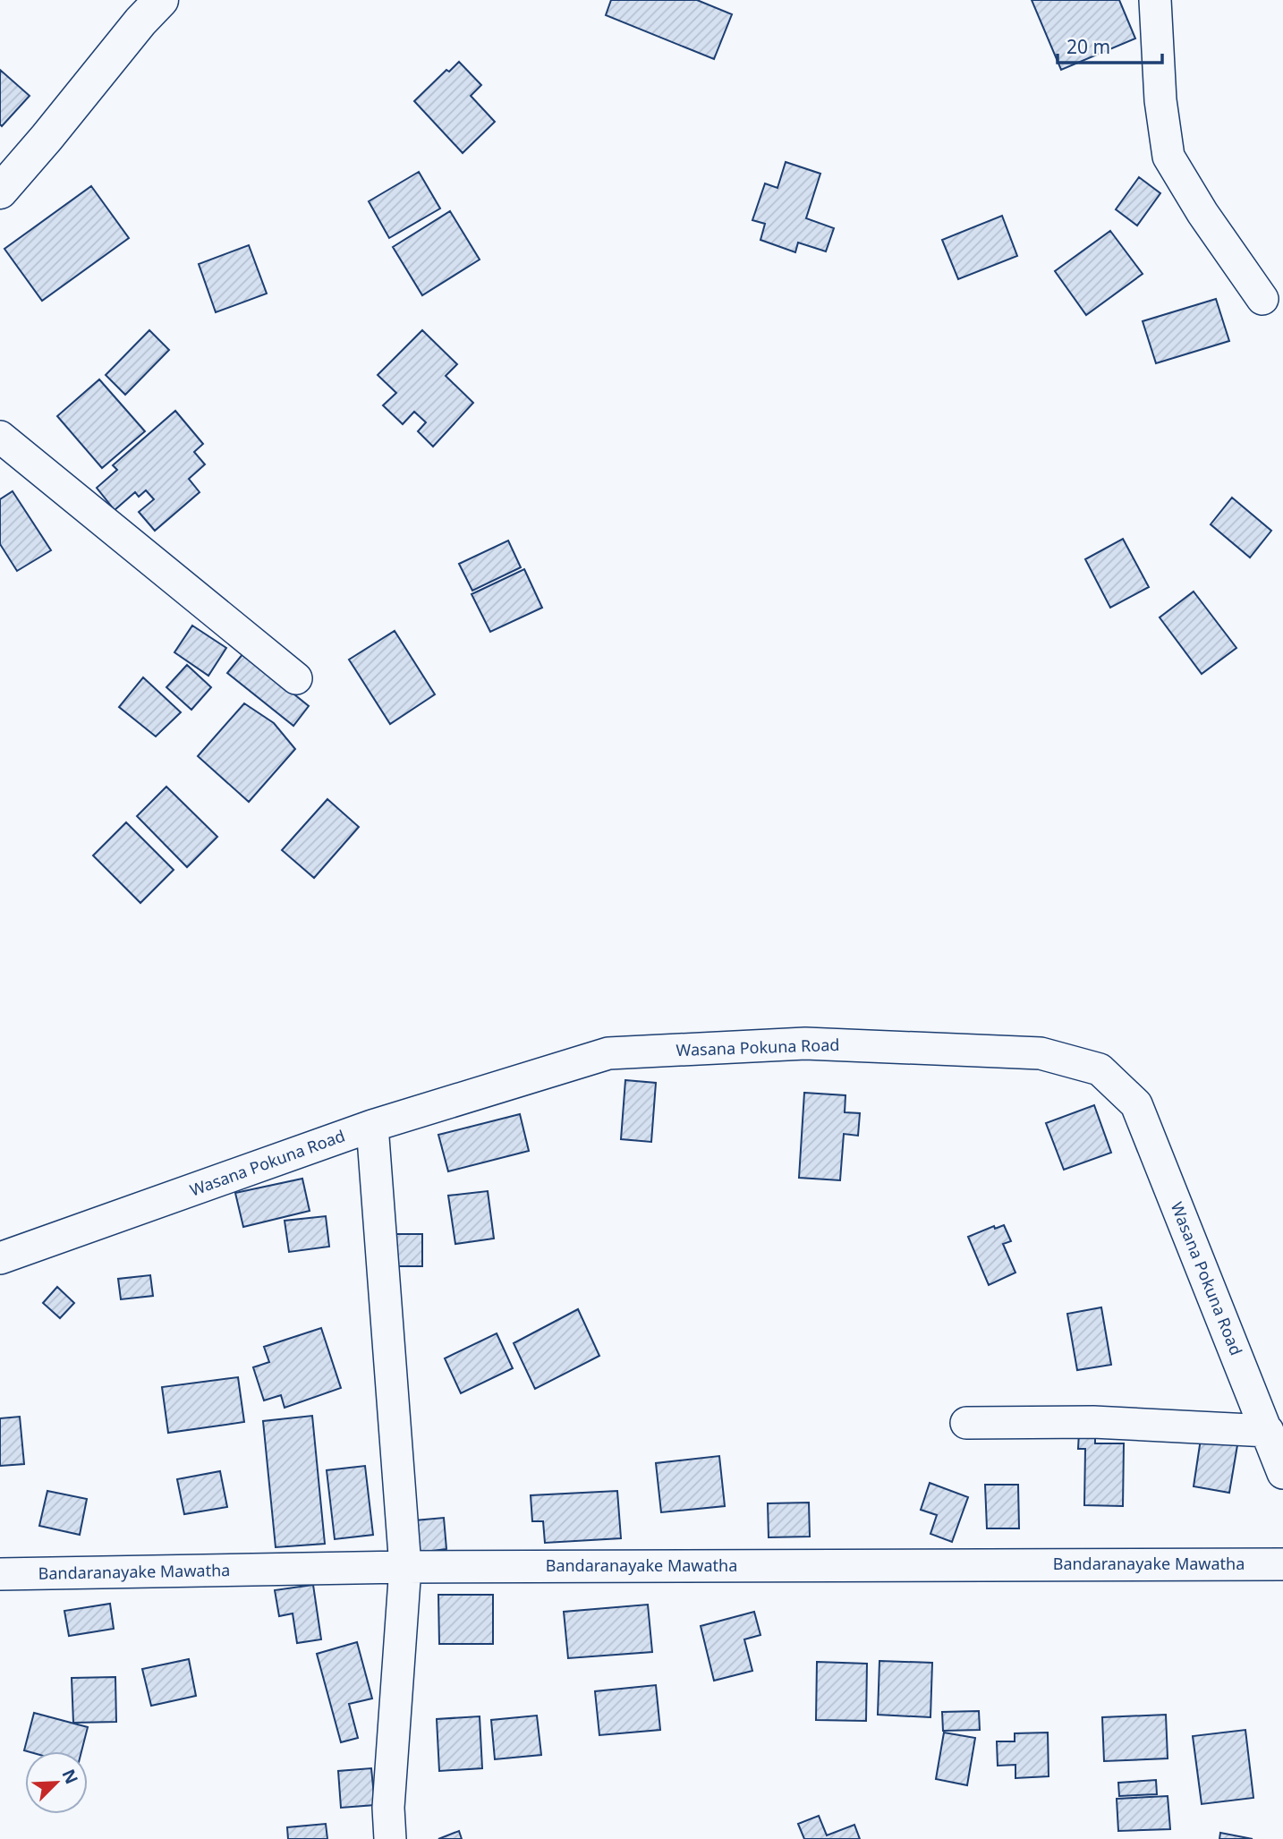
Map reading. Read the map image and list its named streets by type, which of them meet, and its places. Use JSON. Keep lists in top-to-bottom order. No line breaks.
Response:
{"streets":{"street":["Wasana Pokuna Road","Bandaranayake Mawatha"]},"scale_bar":"20 m","north":"top right"}
